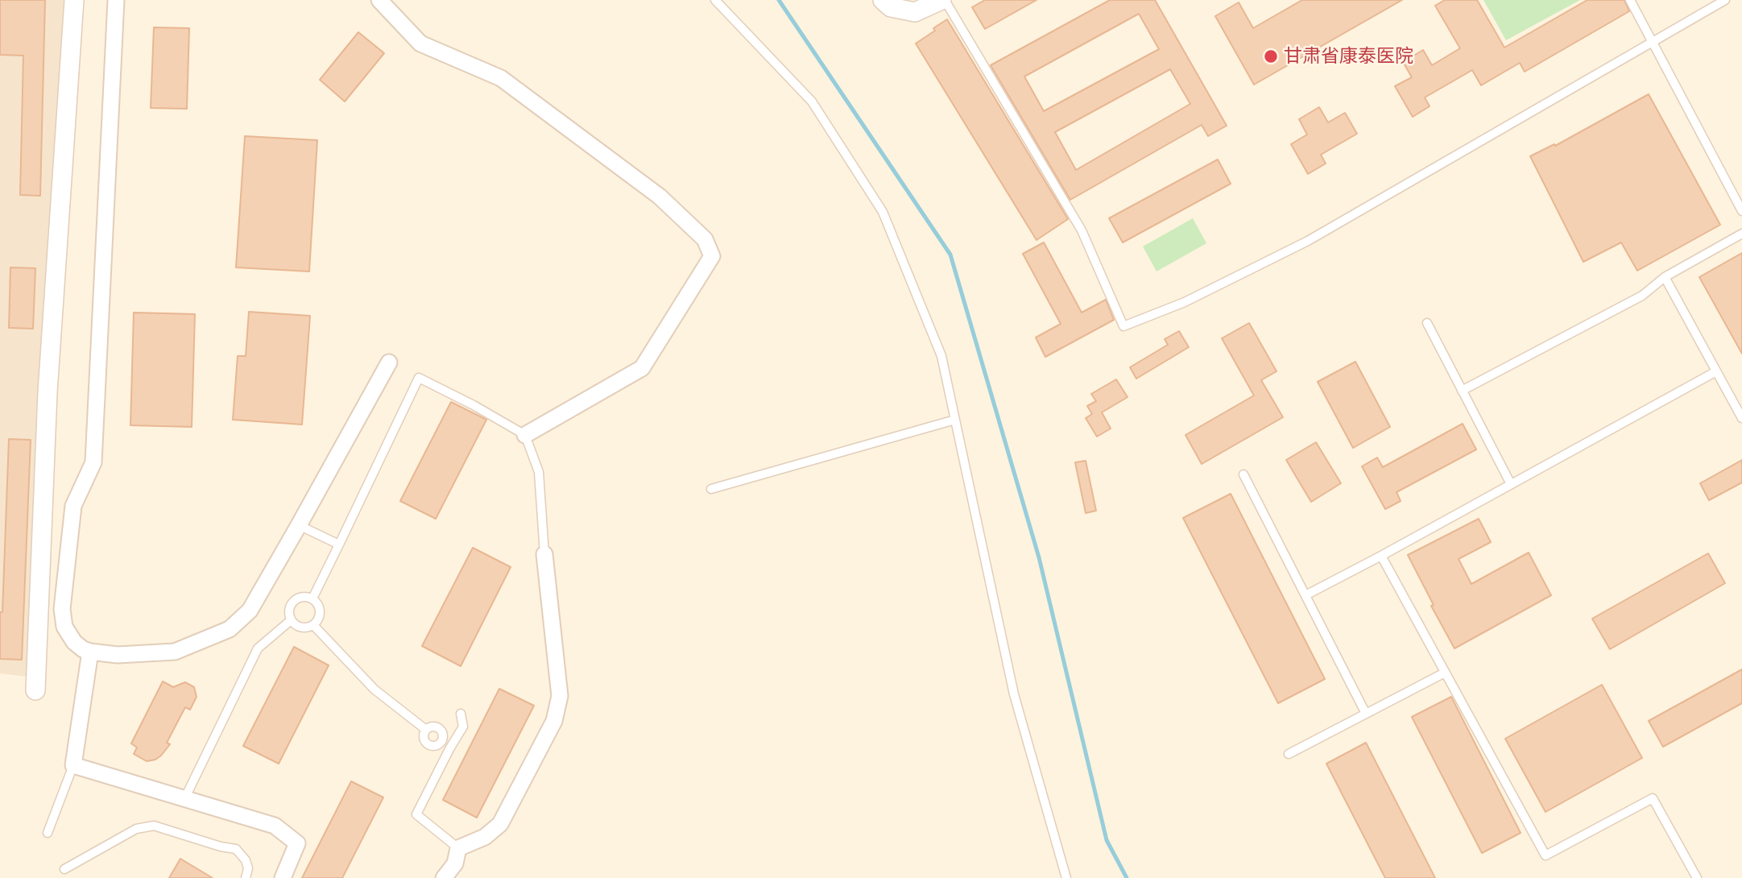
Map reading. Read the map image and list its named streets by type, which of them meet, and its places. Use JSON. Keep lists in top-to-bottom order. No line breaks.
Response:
{"places":["甘肃省康泰医院"]}
